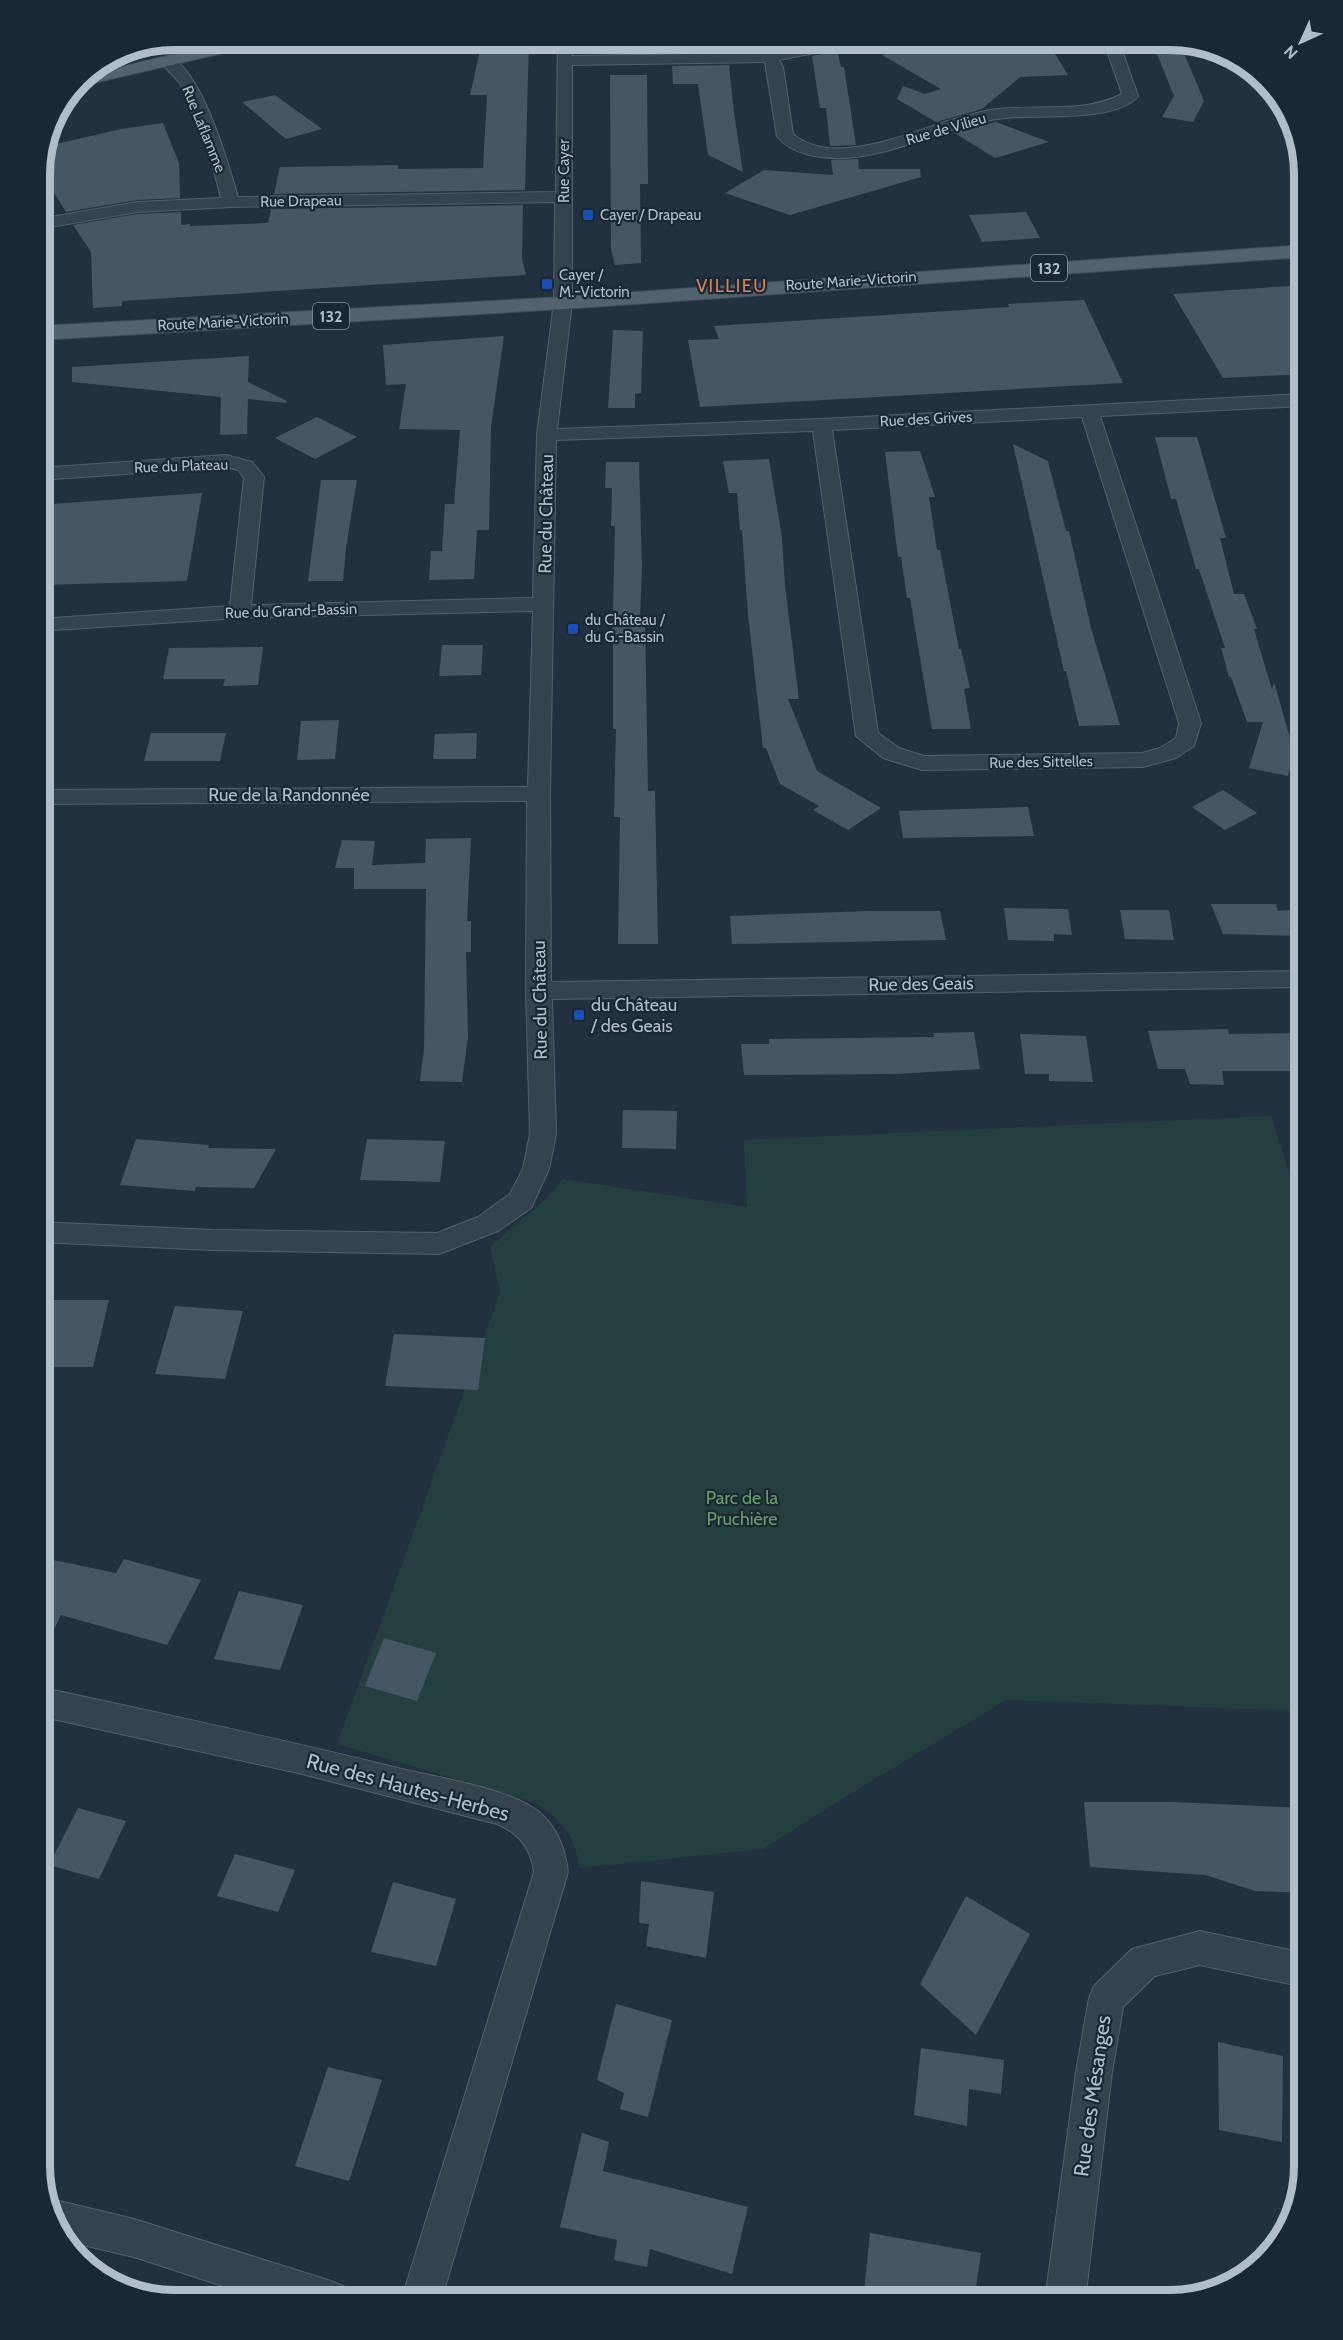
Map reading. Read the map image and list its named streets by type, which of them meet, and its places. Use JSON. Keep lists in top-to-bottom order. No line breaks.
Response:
{"streets":{"main road":["132","Route Marie-Victorin"],"street":["Rue Laflamme","Rue de Vilieu","Rue Cayer","Rue Drapeau","Rue des Grives","Rue du Plateau","Rue du Château","Rue du Grand-Bassin","Rue des Sittelles","Rue de la Randonnée","Rue des Geais","Rue des Hautes-Herbes","Rue des Mésanges"]},"crossings":[["Rue Laflamme","Rue Drapeau"],["Rue Cayer","Rue Drapeau"],["Rue Cayer","Route Marie-Victorin"],["Rue Cayer","Rue du Château"],["Route Marie-Victorin","Rue du Château"],["Rue des Grives","Rue du Château"],["Rue des Grives","Rue des Sittelles"],["Rue du Plateau","Rue du Grand-Bassin"],["Rue du Château","Rue du Grand-Bassin"],["Rue du Château","Rue de la Randonnée"],["Rue du Château","Rue des Geais"]],"districts":["VILLIEU"],"parks":["Parc de la Pruchière"],"places":{"transit":["Cayer / Drapeau","Cayer / M.-Victorin","du Château / du G.-Bassin","du Château / des Geais"]},"north":"bottom left"}
